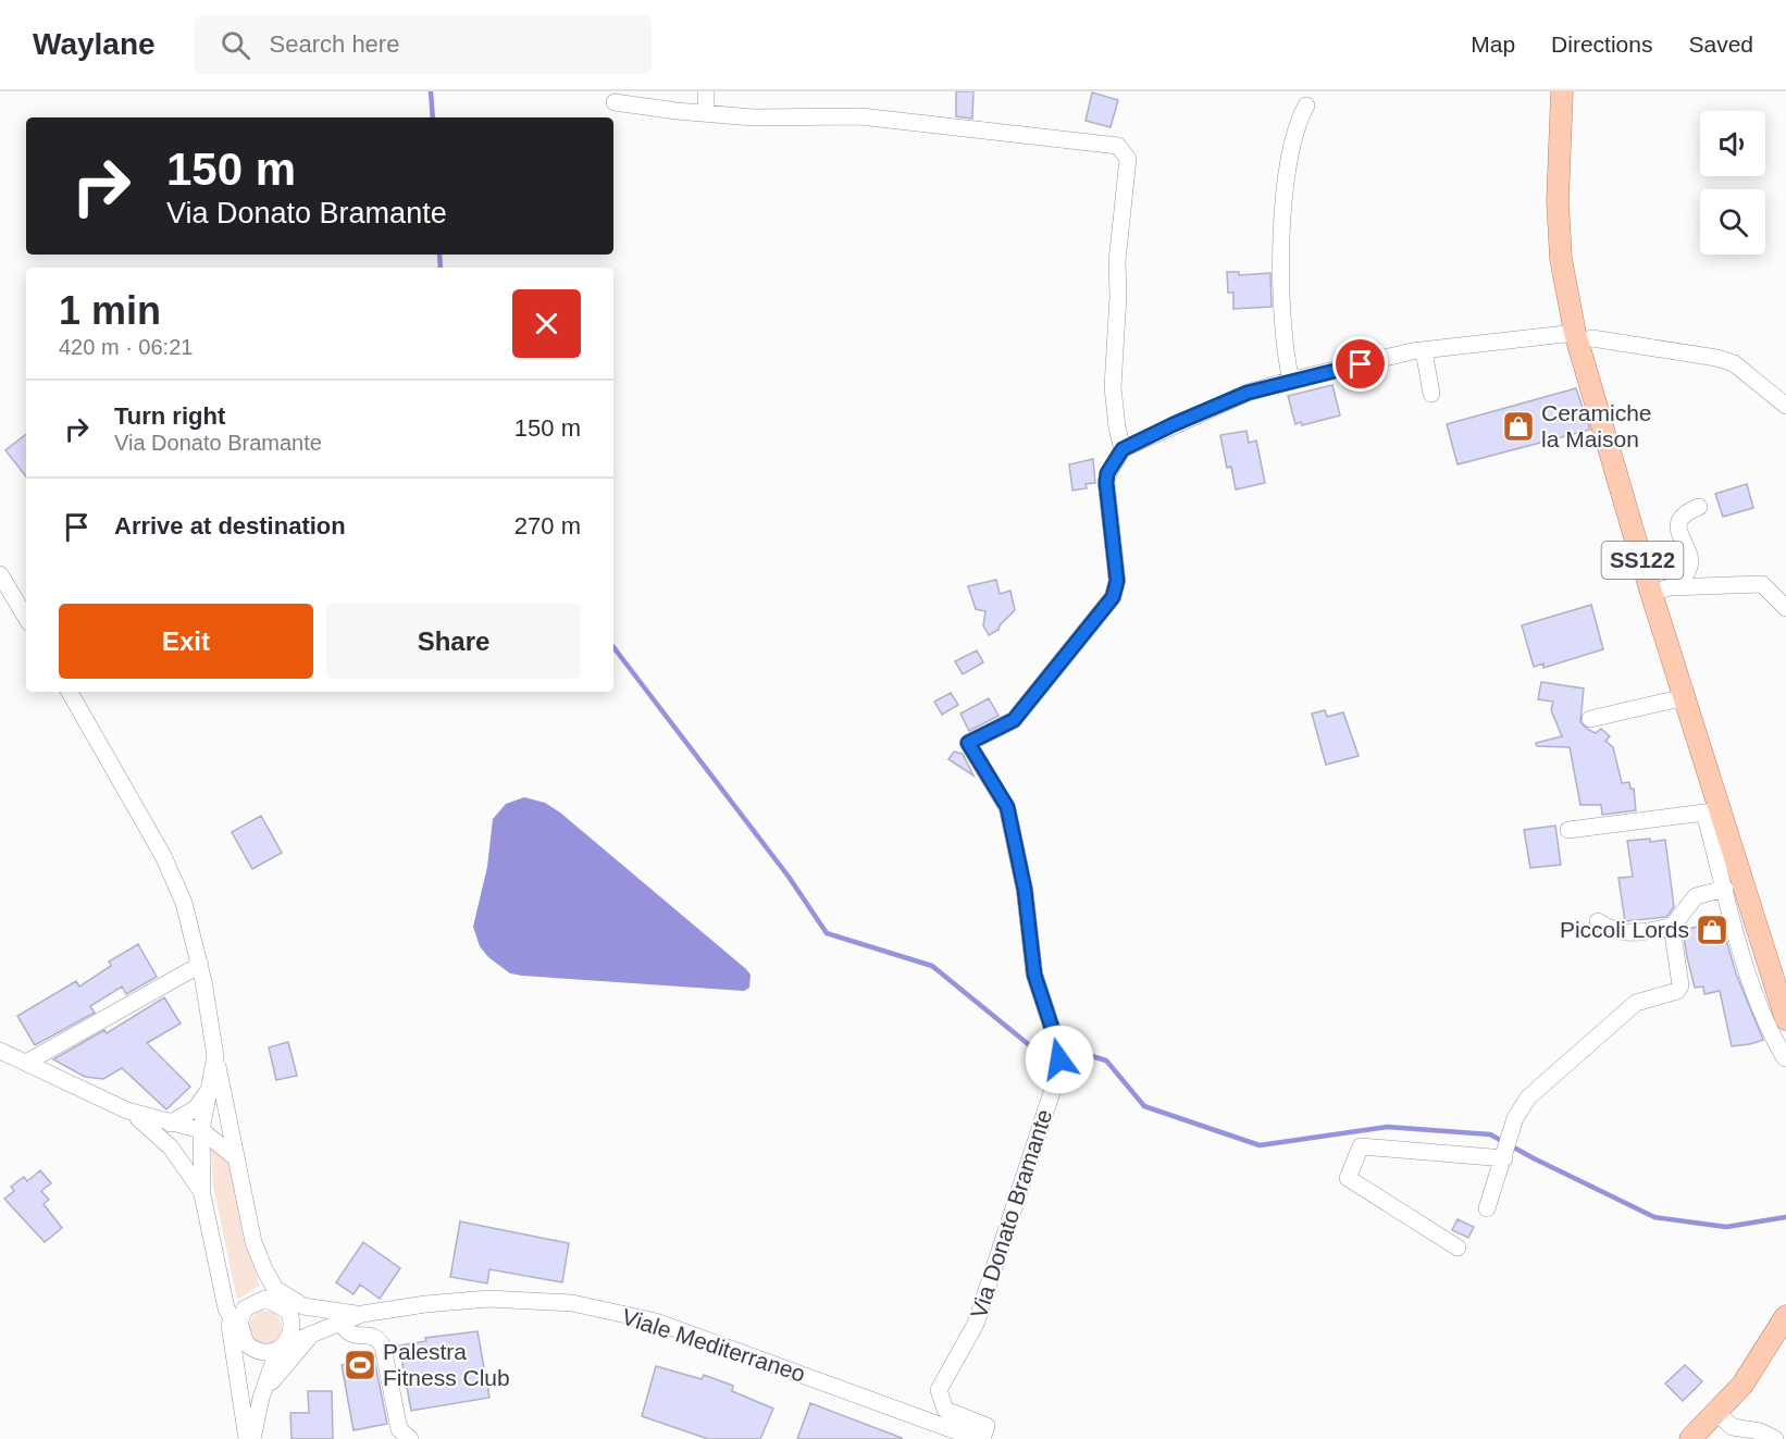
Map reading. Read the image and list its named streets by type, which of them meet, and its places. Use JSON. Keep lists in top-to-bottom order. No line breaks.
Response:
{"streets":{"main road":["SS122"],"street":["Via Donato Bramante","Viale Mediterraneo"]},"places":{"shop":["Ceramiche la Maison","Piccoli Lords"],"sports":["Palestra Fitness Club"]},"page":{"header":"Waylane","search":"Search here","nav":["Map","Directions","Saved"],"turn":["150 m","Via Donato Bramante"],"heading":["1 min","420 m · 06:21"],"list":[{"name":"Turn right","note":"Via Donato Bramante","value":"150 m"},{"name":"Arrive at destination","value":"270 m"}],"buttons":["Exit","Share"]}}
